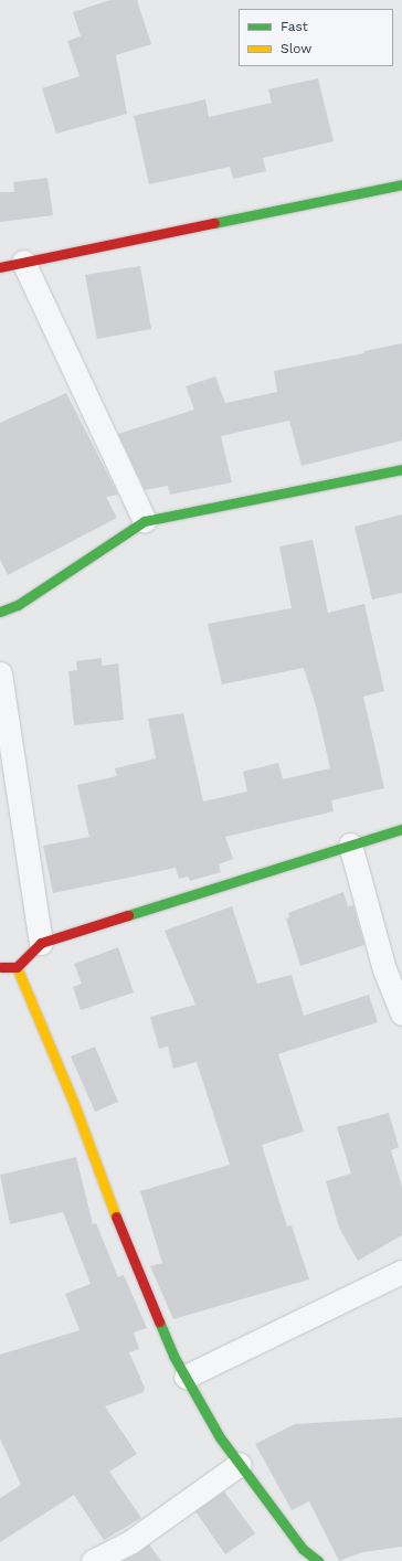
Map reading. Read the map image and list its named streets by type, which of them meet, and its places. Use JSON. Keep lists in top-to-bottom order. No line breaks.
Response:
{"legend":["Fast","Slow"]}
